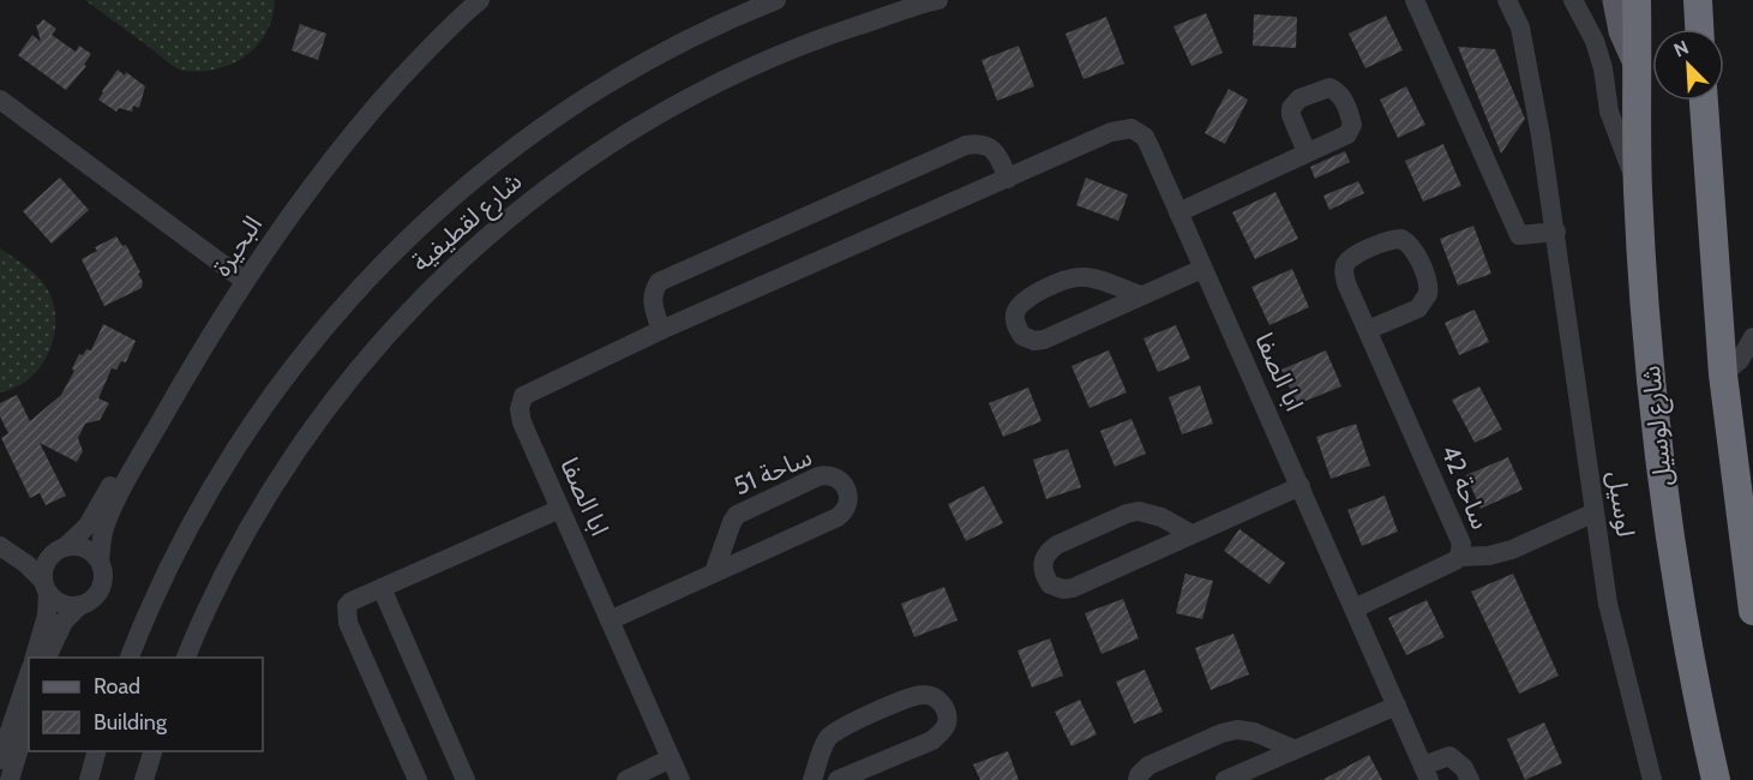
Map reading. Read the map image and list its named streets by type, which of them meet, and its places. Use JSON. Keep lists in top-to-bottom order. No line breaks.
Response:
{"streets":{"highway":["شارع لوسيل"],"street":["شارع لقطيفية","البحيرة","ابا الصفا","ساحة 51","ساحة 42","لوسيل"]},"crossings":[["ابا الصفا","ساحة 51"],["ابا الصفا","ساحة 42"]],"legend":["Road","Building"],"north":"top left"}
